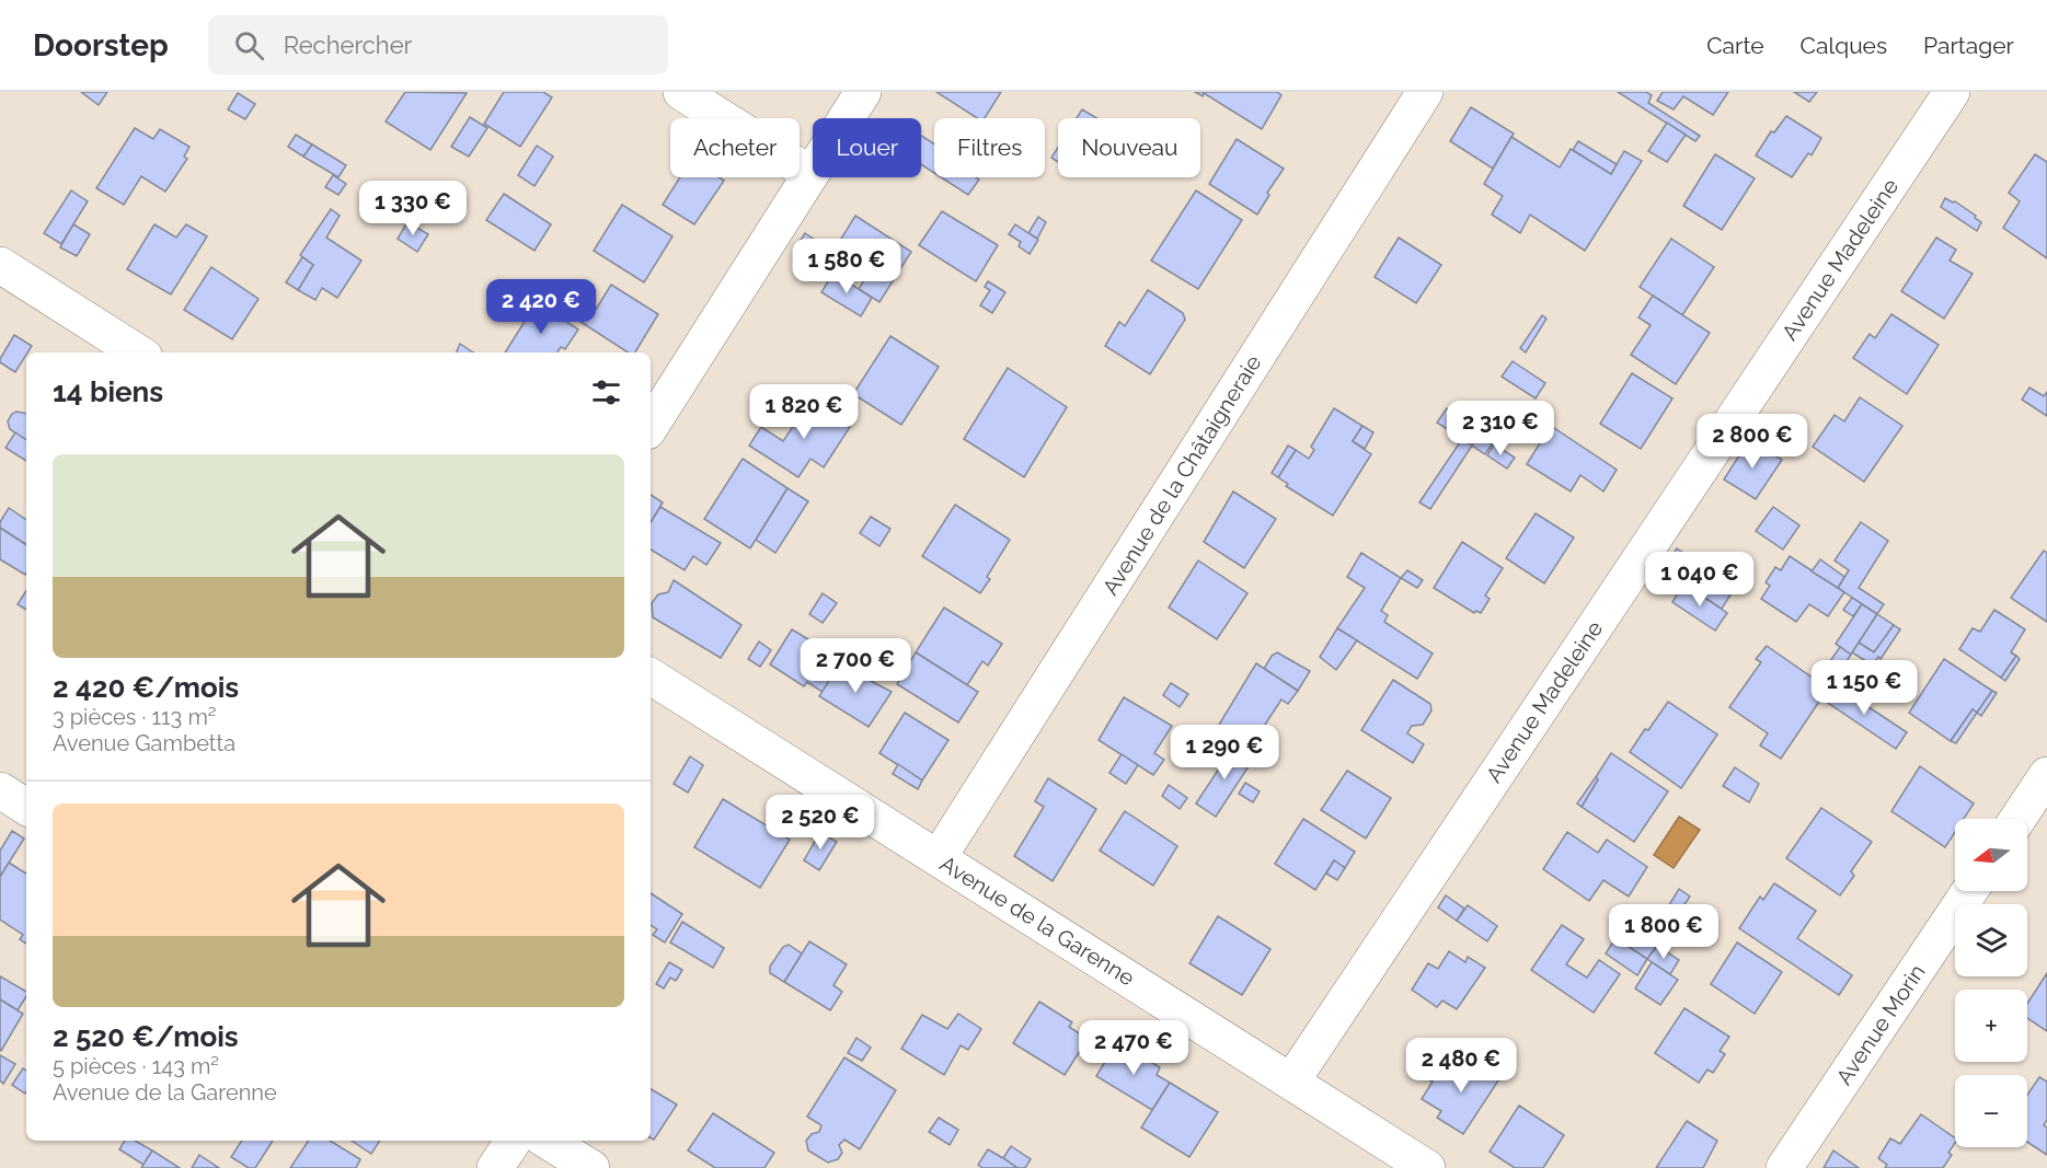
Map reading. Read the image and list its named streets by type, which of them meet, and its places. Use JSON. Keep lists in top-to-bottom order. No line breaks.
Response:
{"streets":{"street":["Avenue Madeleine","Avenue de la Châtaigneraie","Avenue de la Garenne","Avenue Morin"]},"crossings":[["Avenue Madeleine","Avenue de la Garenne"],["Avenue de la Châtaigneraie","Avenue de la Garenne"]],"north":"left","page":{"header":"Doorstep","search":"Rechercher","nav":["Carte","Calques","Partager"],"chip":["Acheter","Louer","Filtres","Nouveau"],"price":["1 330 €","1 580 €","2 420 €","1 820 €","2 310 €","2 800 €","1 040 €","2 700 €","1 150 €","1 290 €","2 520 €","1 800 €","2 470 €","2 480 €"],"heading":"14 biens","list":[{"name":"2 420 €/mois","note":"3 pièces · 113 m² · Avenue Gambetta"},{"name":"2 520 €/mois","note":"5 pièces · 143 m² · Avenue de la Garenne"}],"map_buttons":["+","−"]}}
